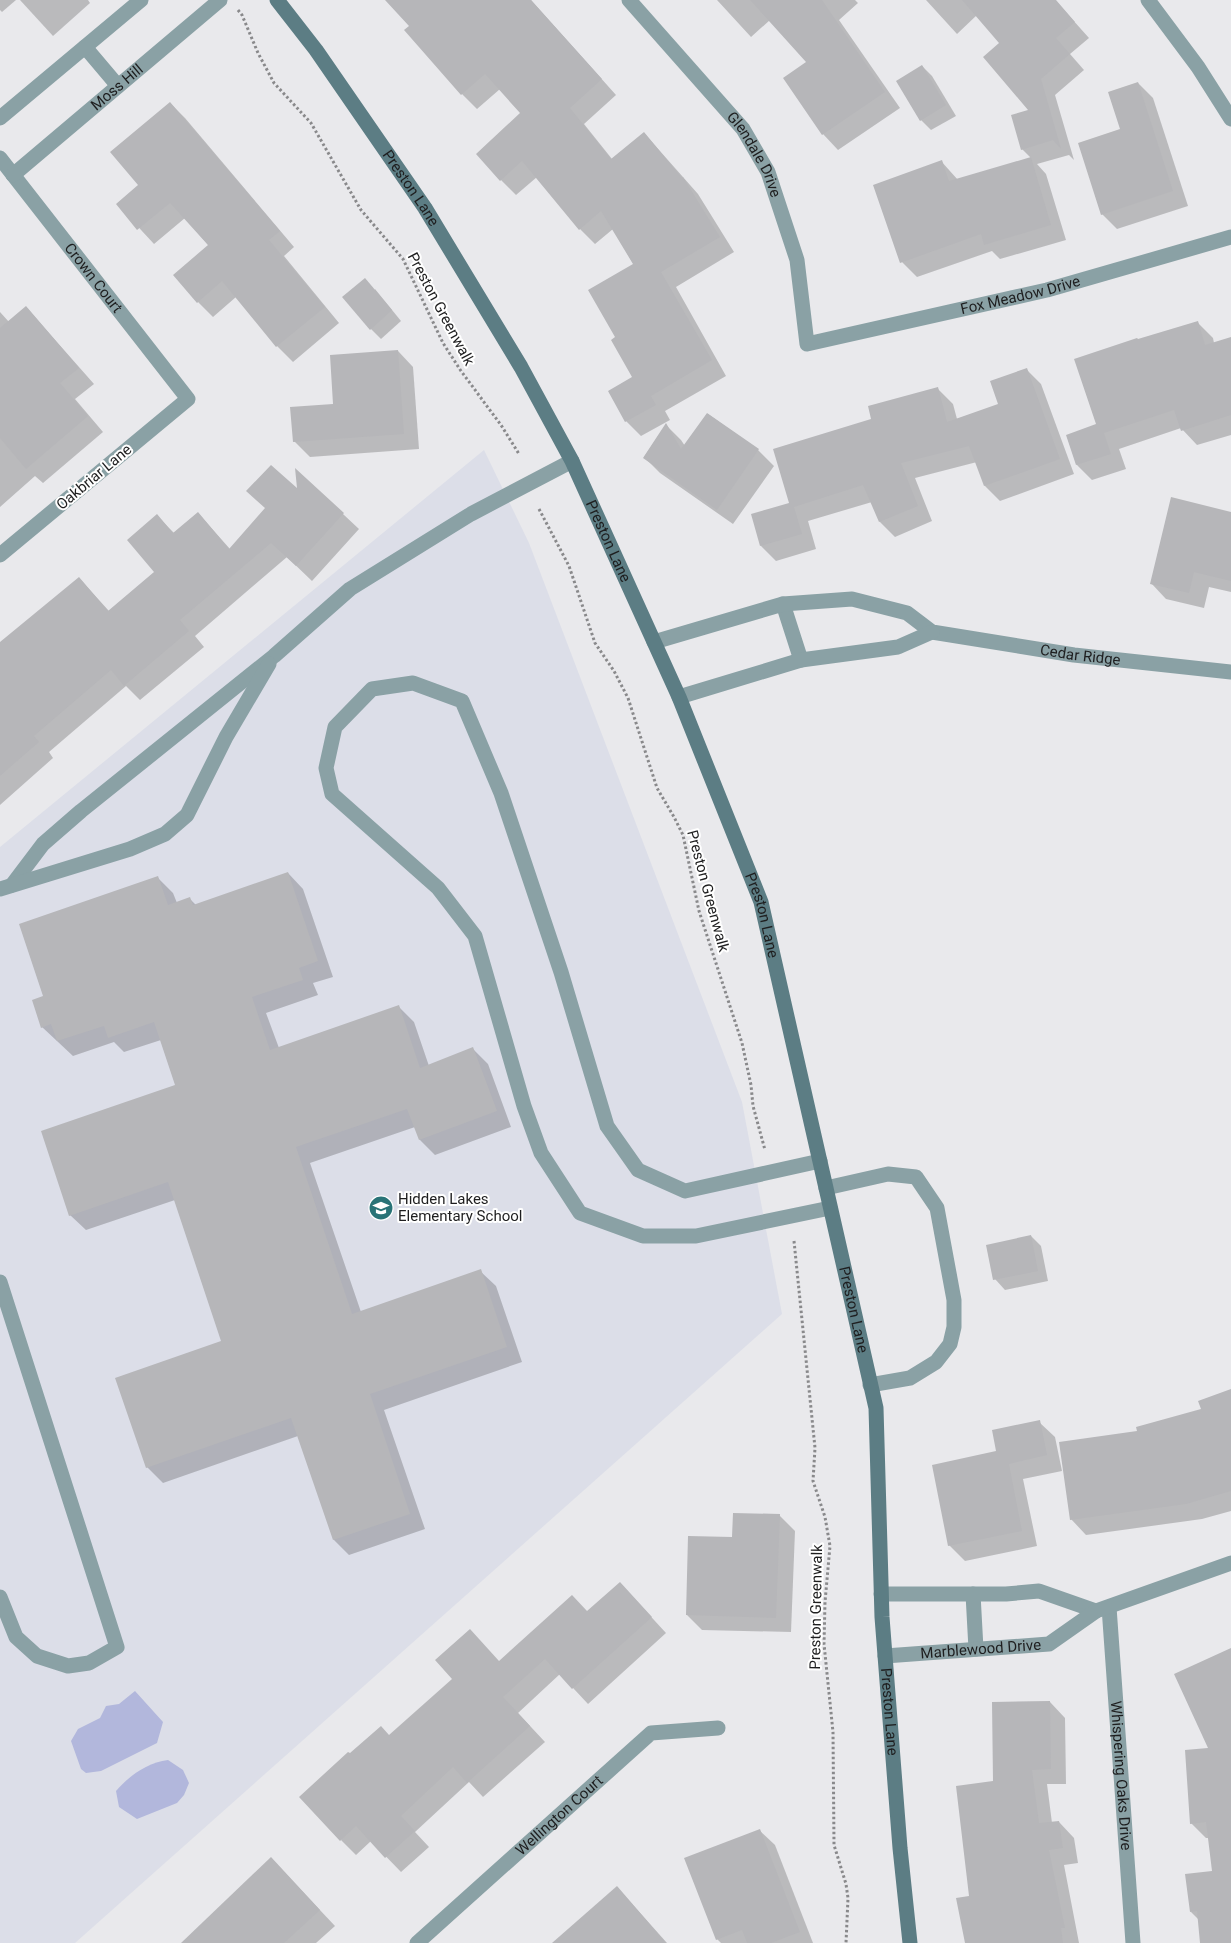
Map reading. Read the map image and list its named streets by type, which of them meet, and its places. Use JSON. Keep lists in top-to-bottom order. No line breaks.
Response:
{"streets":{"street":["Moss Hill","Glendale Drive","Preston Lane","Crown Court","Fox Meadow Drive","Oakbriar Lane","Cedar Ridge","Marblewood Drive","Whispering Oaks Drive","Wellington Court"],"path":["Preston Greenwalk"]},"crossings":[["Moss Hill","Crown Court"],["Glendale Drive","Fox Meadow Drive"],["Preston Lane","Cedar Ridge"],["Preston Lane","Marblewood Drive"],["Crown Court","Oakbriar Lane"],["Marblewood Drive","Whispering Oaks Drive"]],"places":{"school or university":["Hidden Lakes Elementary School"]}}
